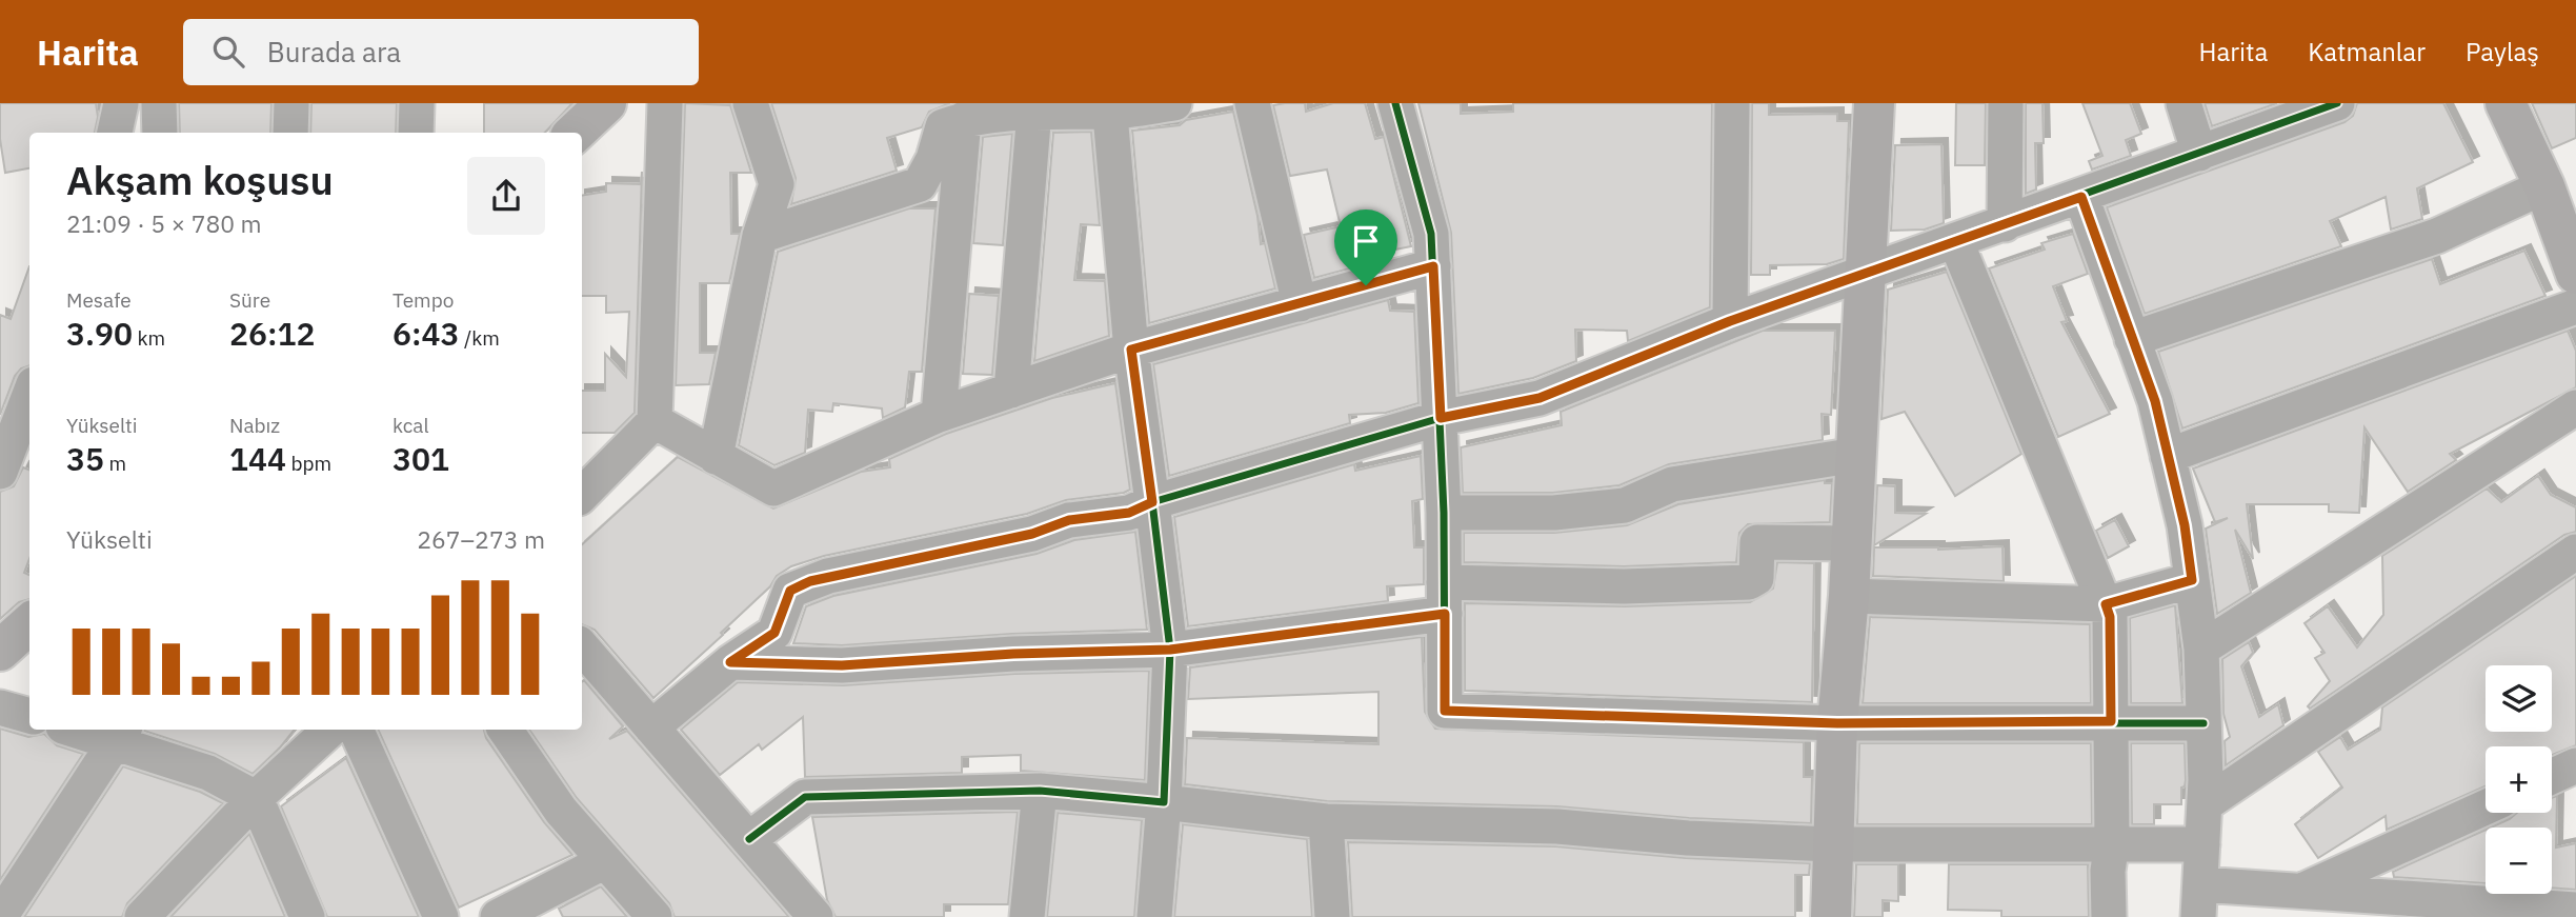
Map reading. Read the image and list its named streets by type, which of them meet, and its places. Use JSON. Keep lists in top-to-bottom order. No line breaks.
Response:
{"page":{"header":"Harita","search":"Burada ara","nav":["Harita","Katmanlar","Paylaş"],"heading":["Akşam koşusu","21:09 · 5 × 780 m"],"stats":[["Mesafe","3.90 km"],["Süre","26:12"],["Tempo","6:43 /km"],["Yükselti","35 m"],["Nabız","144 bpm"],["kcal","301"]],"chart":["Yükselti","267–273 m"],"map_buttons":["+","−"]}}
